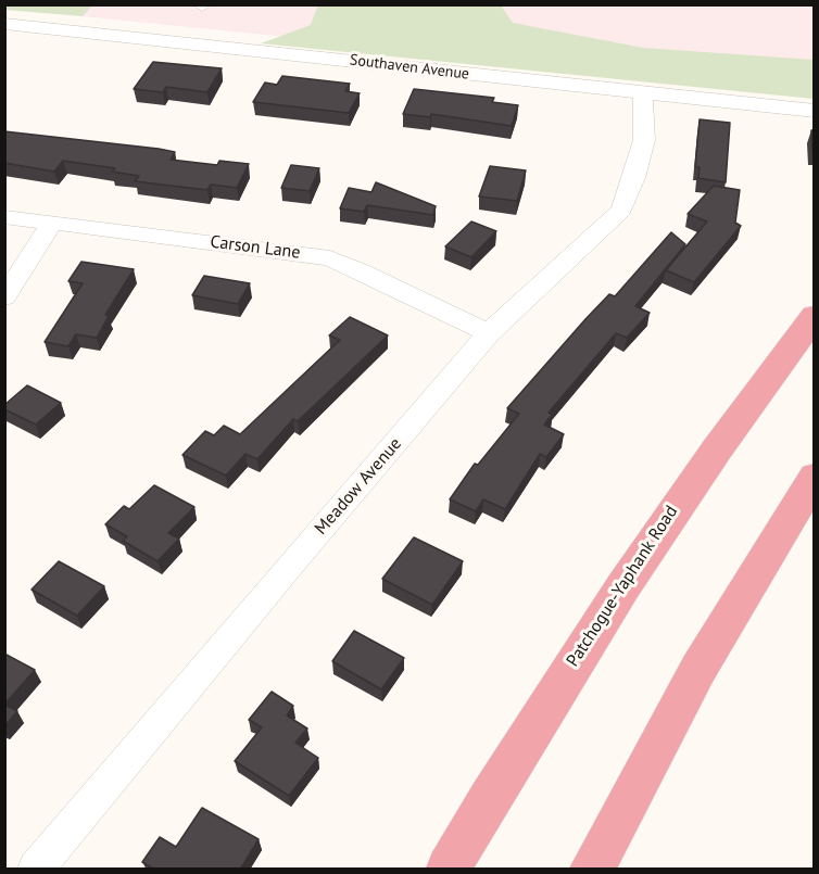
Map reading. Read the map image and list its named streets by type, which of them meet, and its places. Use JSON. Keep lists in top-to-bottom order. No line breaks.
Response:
{"streets":{"main road":["Patchogue-Yaphank Road"],"street":["Southaven Avenue","Carson Lane","Meadow Avenue"]},"crossings":[["Southaven Avenue","Meadow Avenue"],["Carson Lane","Meadow Avenue"]]}
